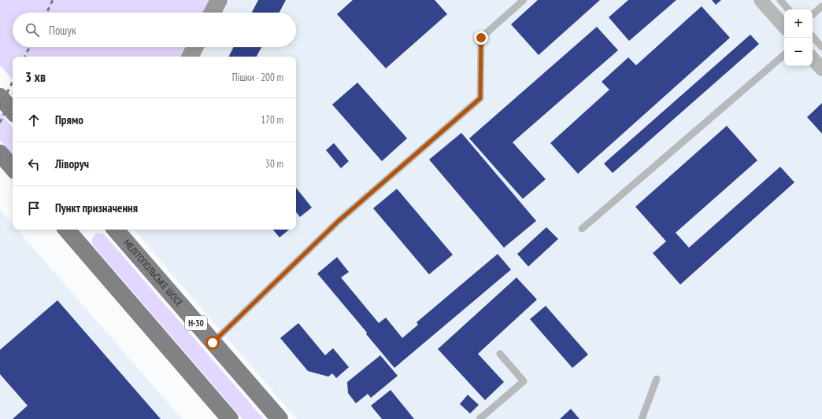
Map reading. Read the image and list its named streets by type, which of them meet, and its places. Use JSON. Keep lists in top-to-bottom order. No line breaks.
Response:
{"streets":{"main road":["МЕЛІТОПОЛЬСЬКЕ ШОСЕ","Н-30"]},"page":{"map_buttons":["+","−"],"search":"Пошук","heading":["3 хв","Пішки · 200 m"],"list":[["Прямо","170 m"],["Ліворуч","30 m"],"Пункт призначення"]}}
